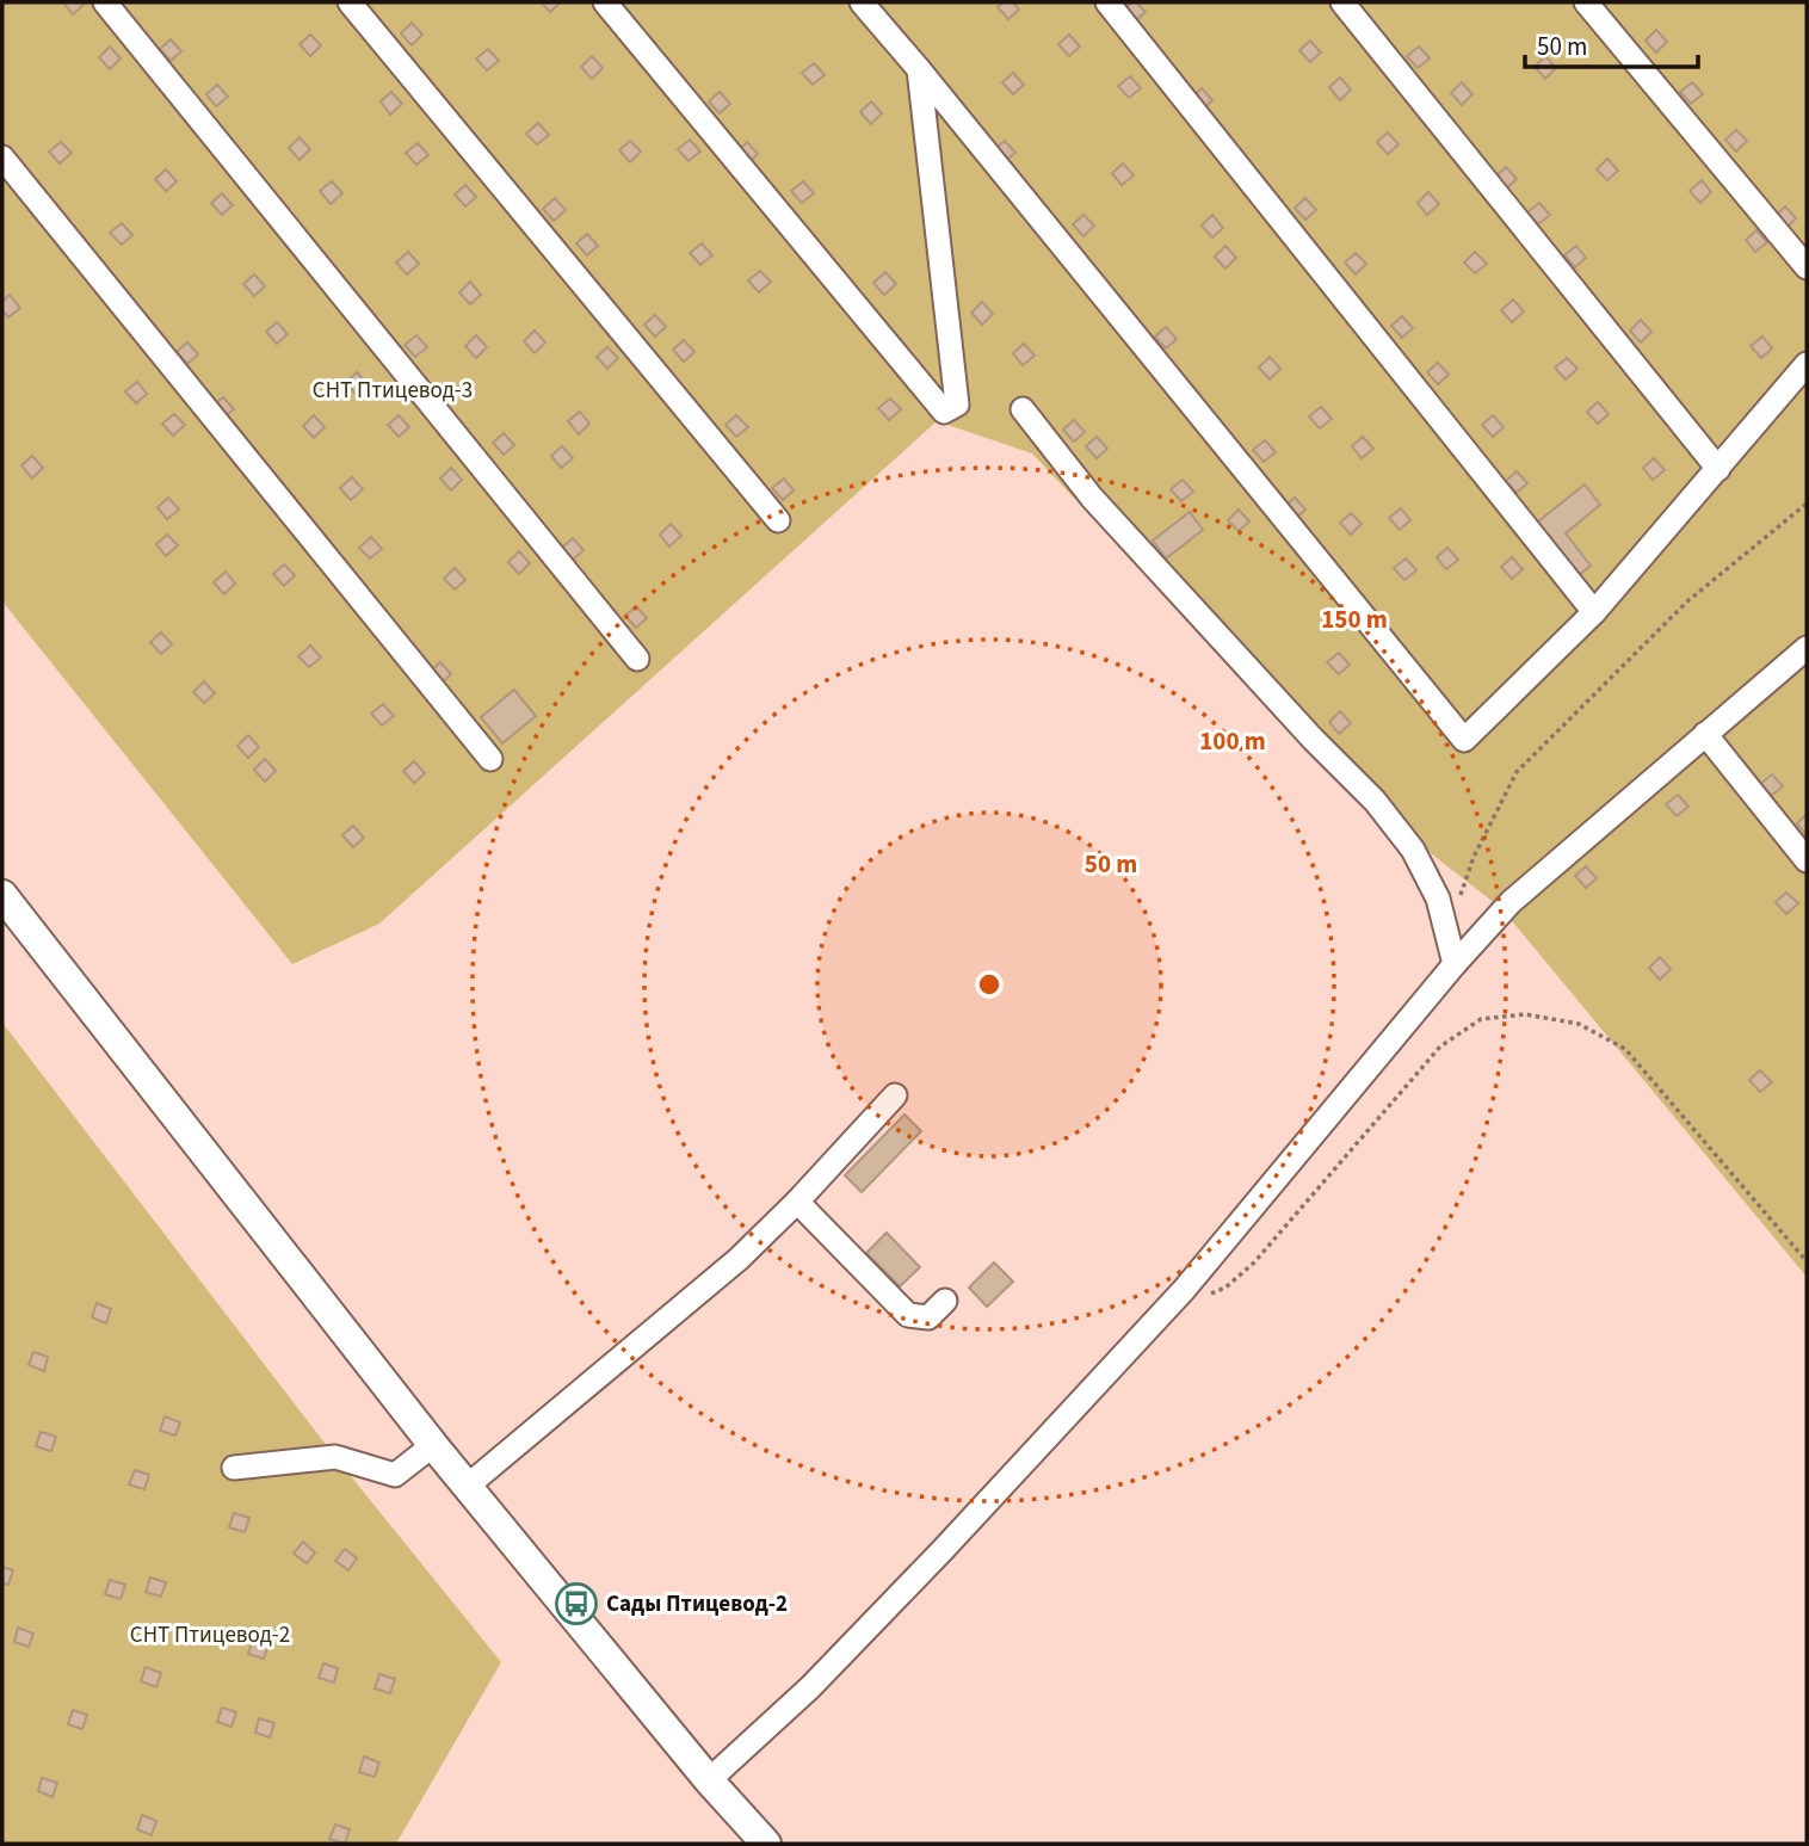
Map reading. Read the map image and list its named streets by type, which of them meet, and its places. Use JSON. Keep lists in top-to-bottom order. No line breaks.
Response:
{"parks":["СНТ Птицевод-3","СНТ Птицевод-2"],"places":{"bus stop":["Сады Птицевод-2"]},"scale_bar":"50 m","rings":["150 m","100 m","50 m"]}
